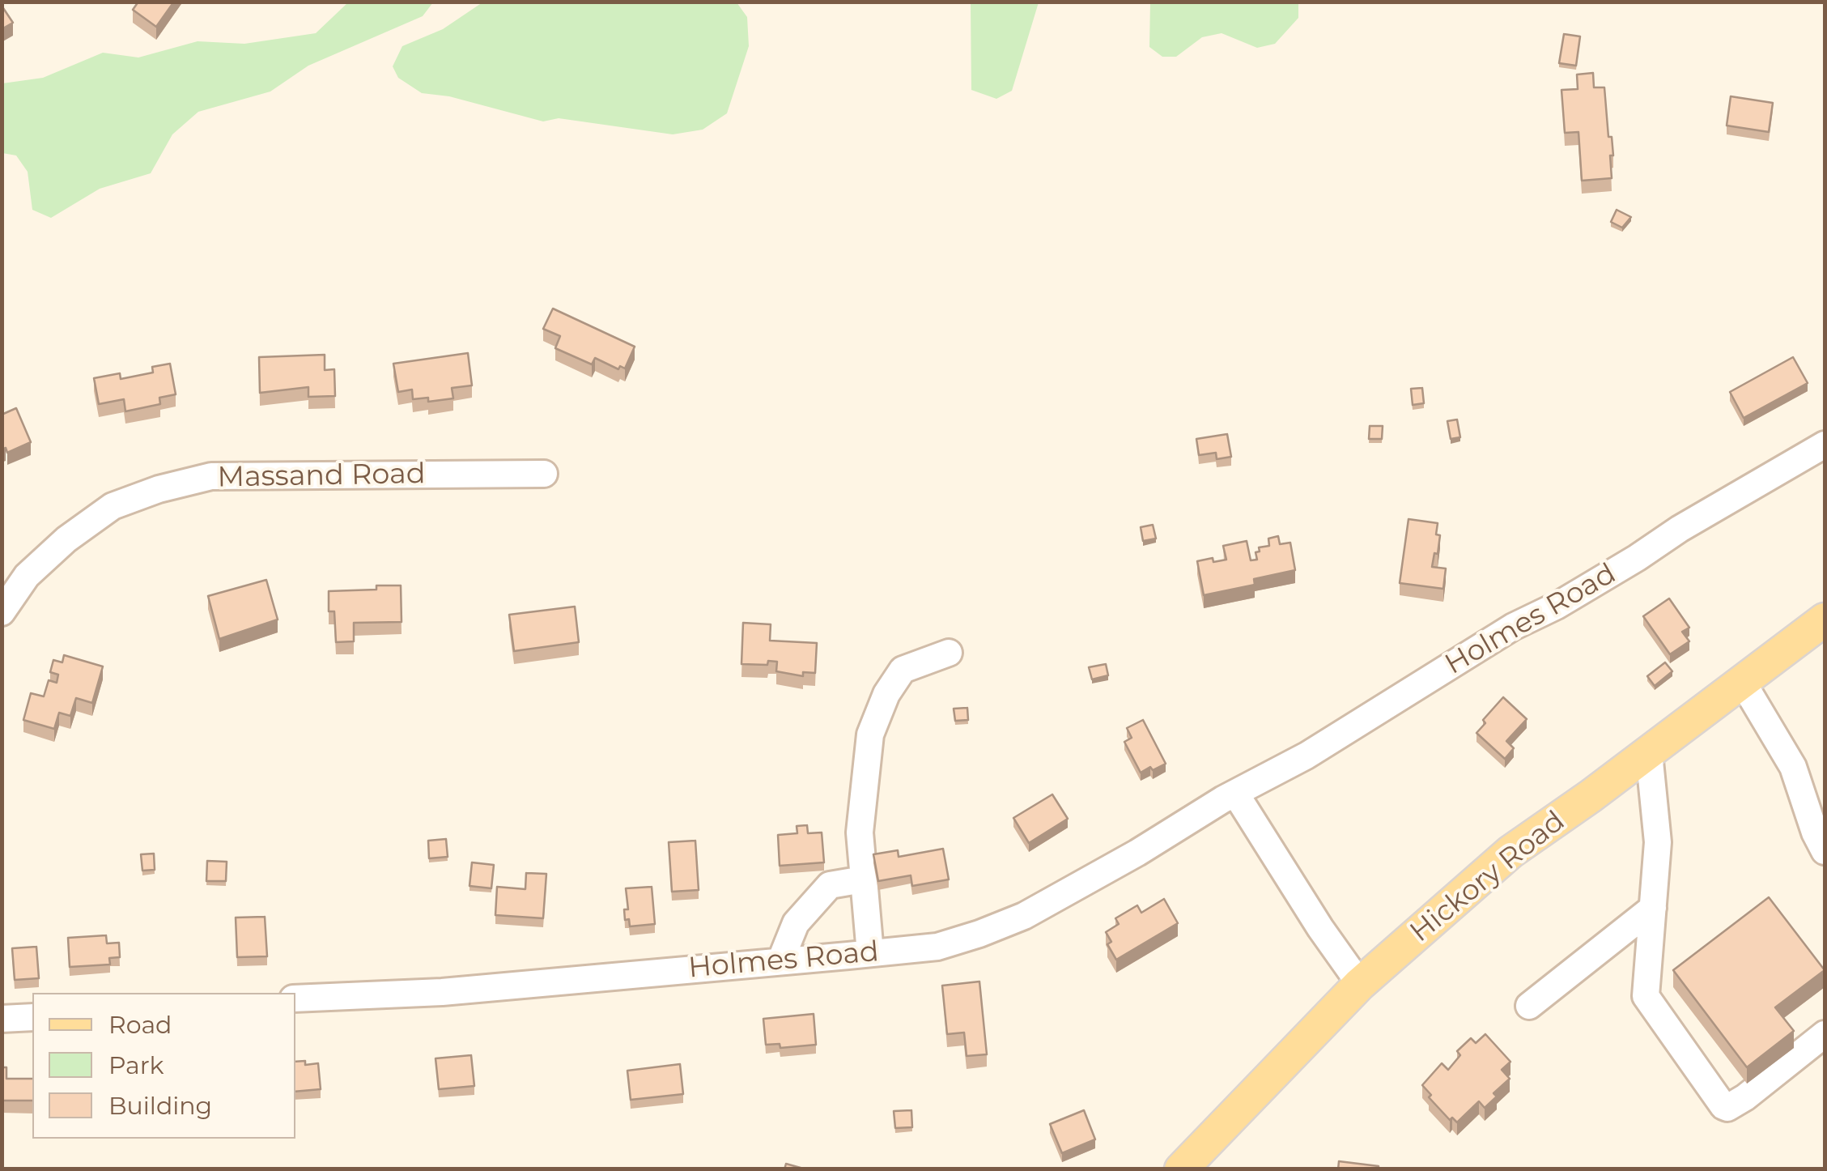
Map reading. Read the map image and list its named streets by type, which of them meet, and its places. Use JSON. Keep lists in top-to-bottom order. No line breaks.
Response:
{"streets":{"main road":["Hickory Road"],"street":["Massand Road","Holmes Road"]},"legend":["Road","Park","Building"]}
